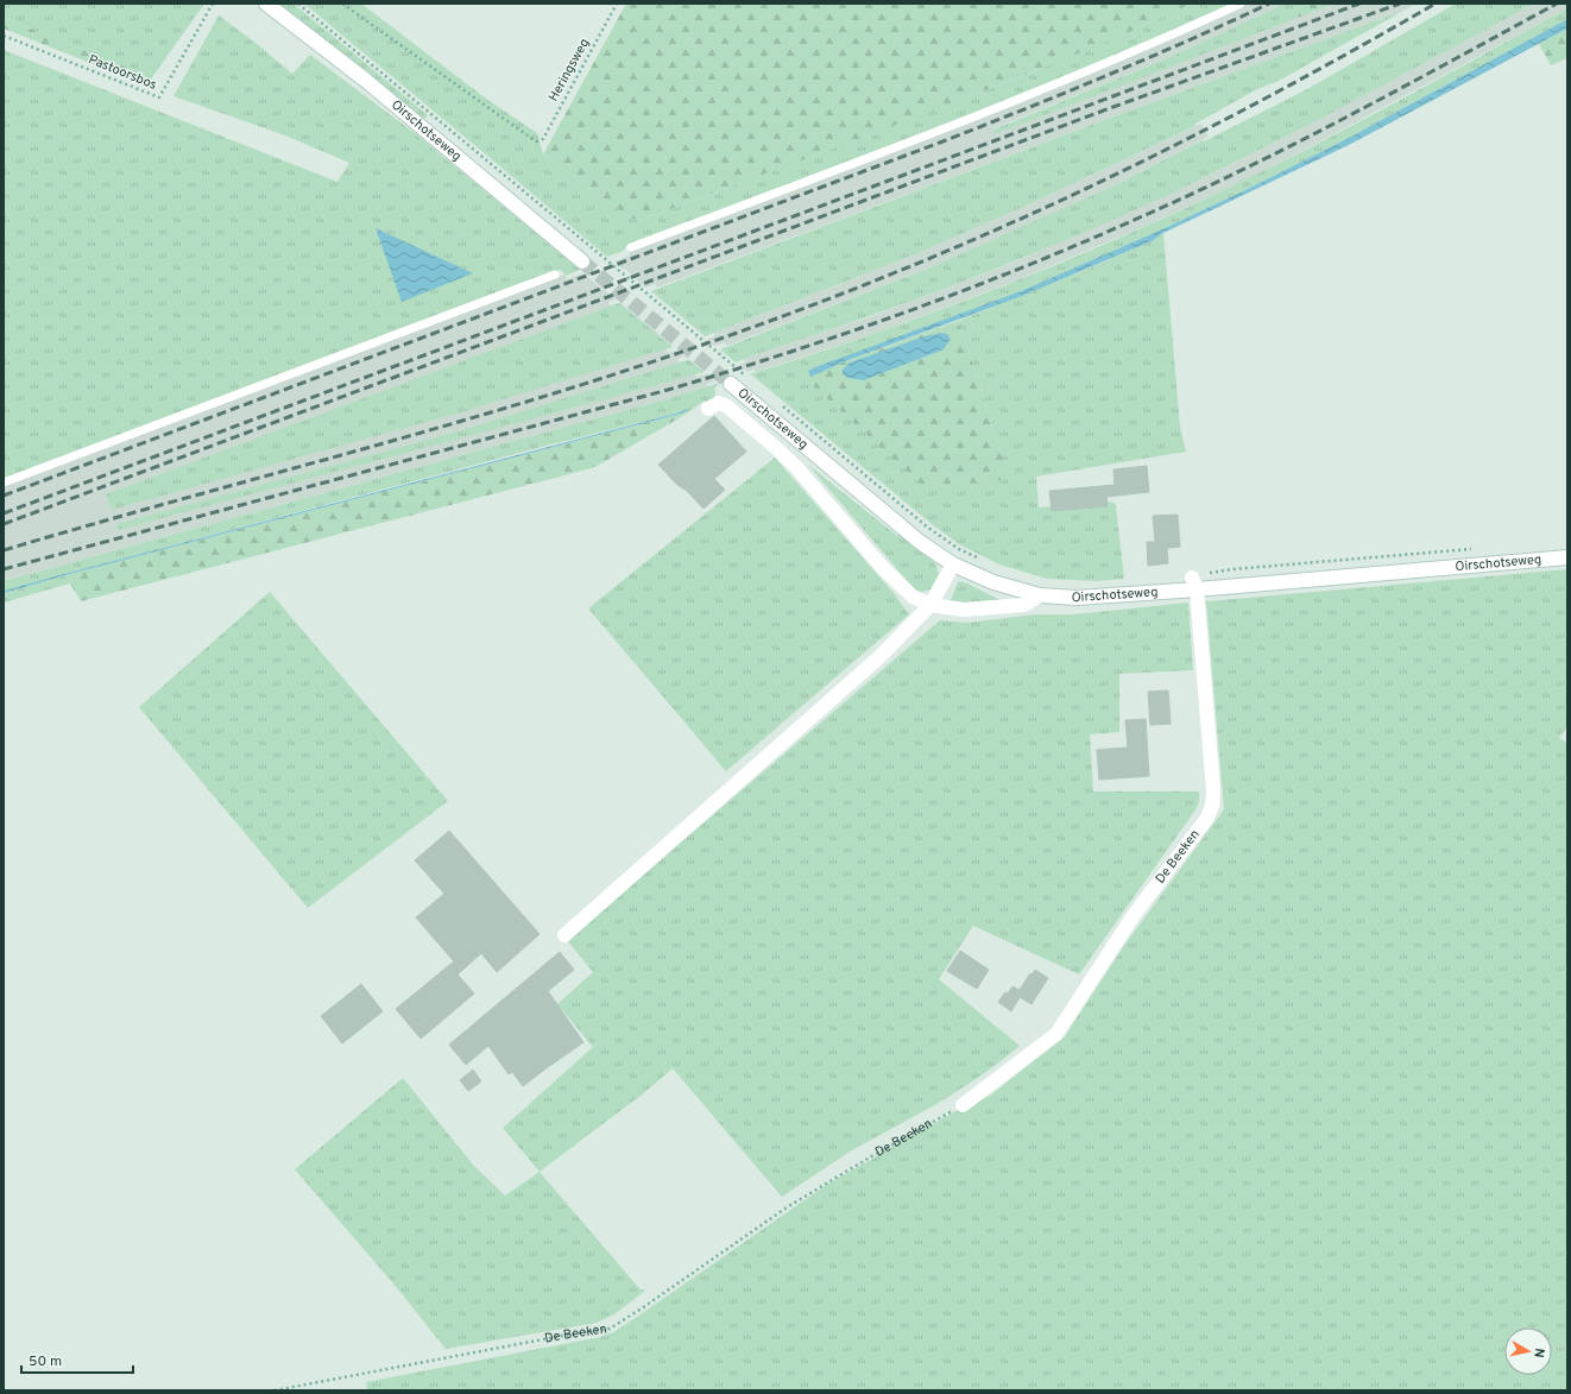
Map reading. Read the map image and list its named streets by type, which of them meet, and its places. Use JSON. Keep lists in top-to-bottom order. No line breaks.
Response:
{"streets":{"street":["Oirschotseweg","De Beeken"],"path":["Heringsweg","Pastoorsbos"]},"crossings":[["Oirschotseweg","De Beeken"]],"scale_bar":"50 m","north":"right"}
